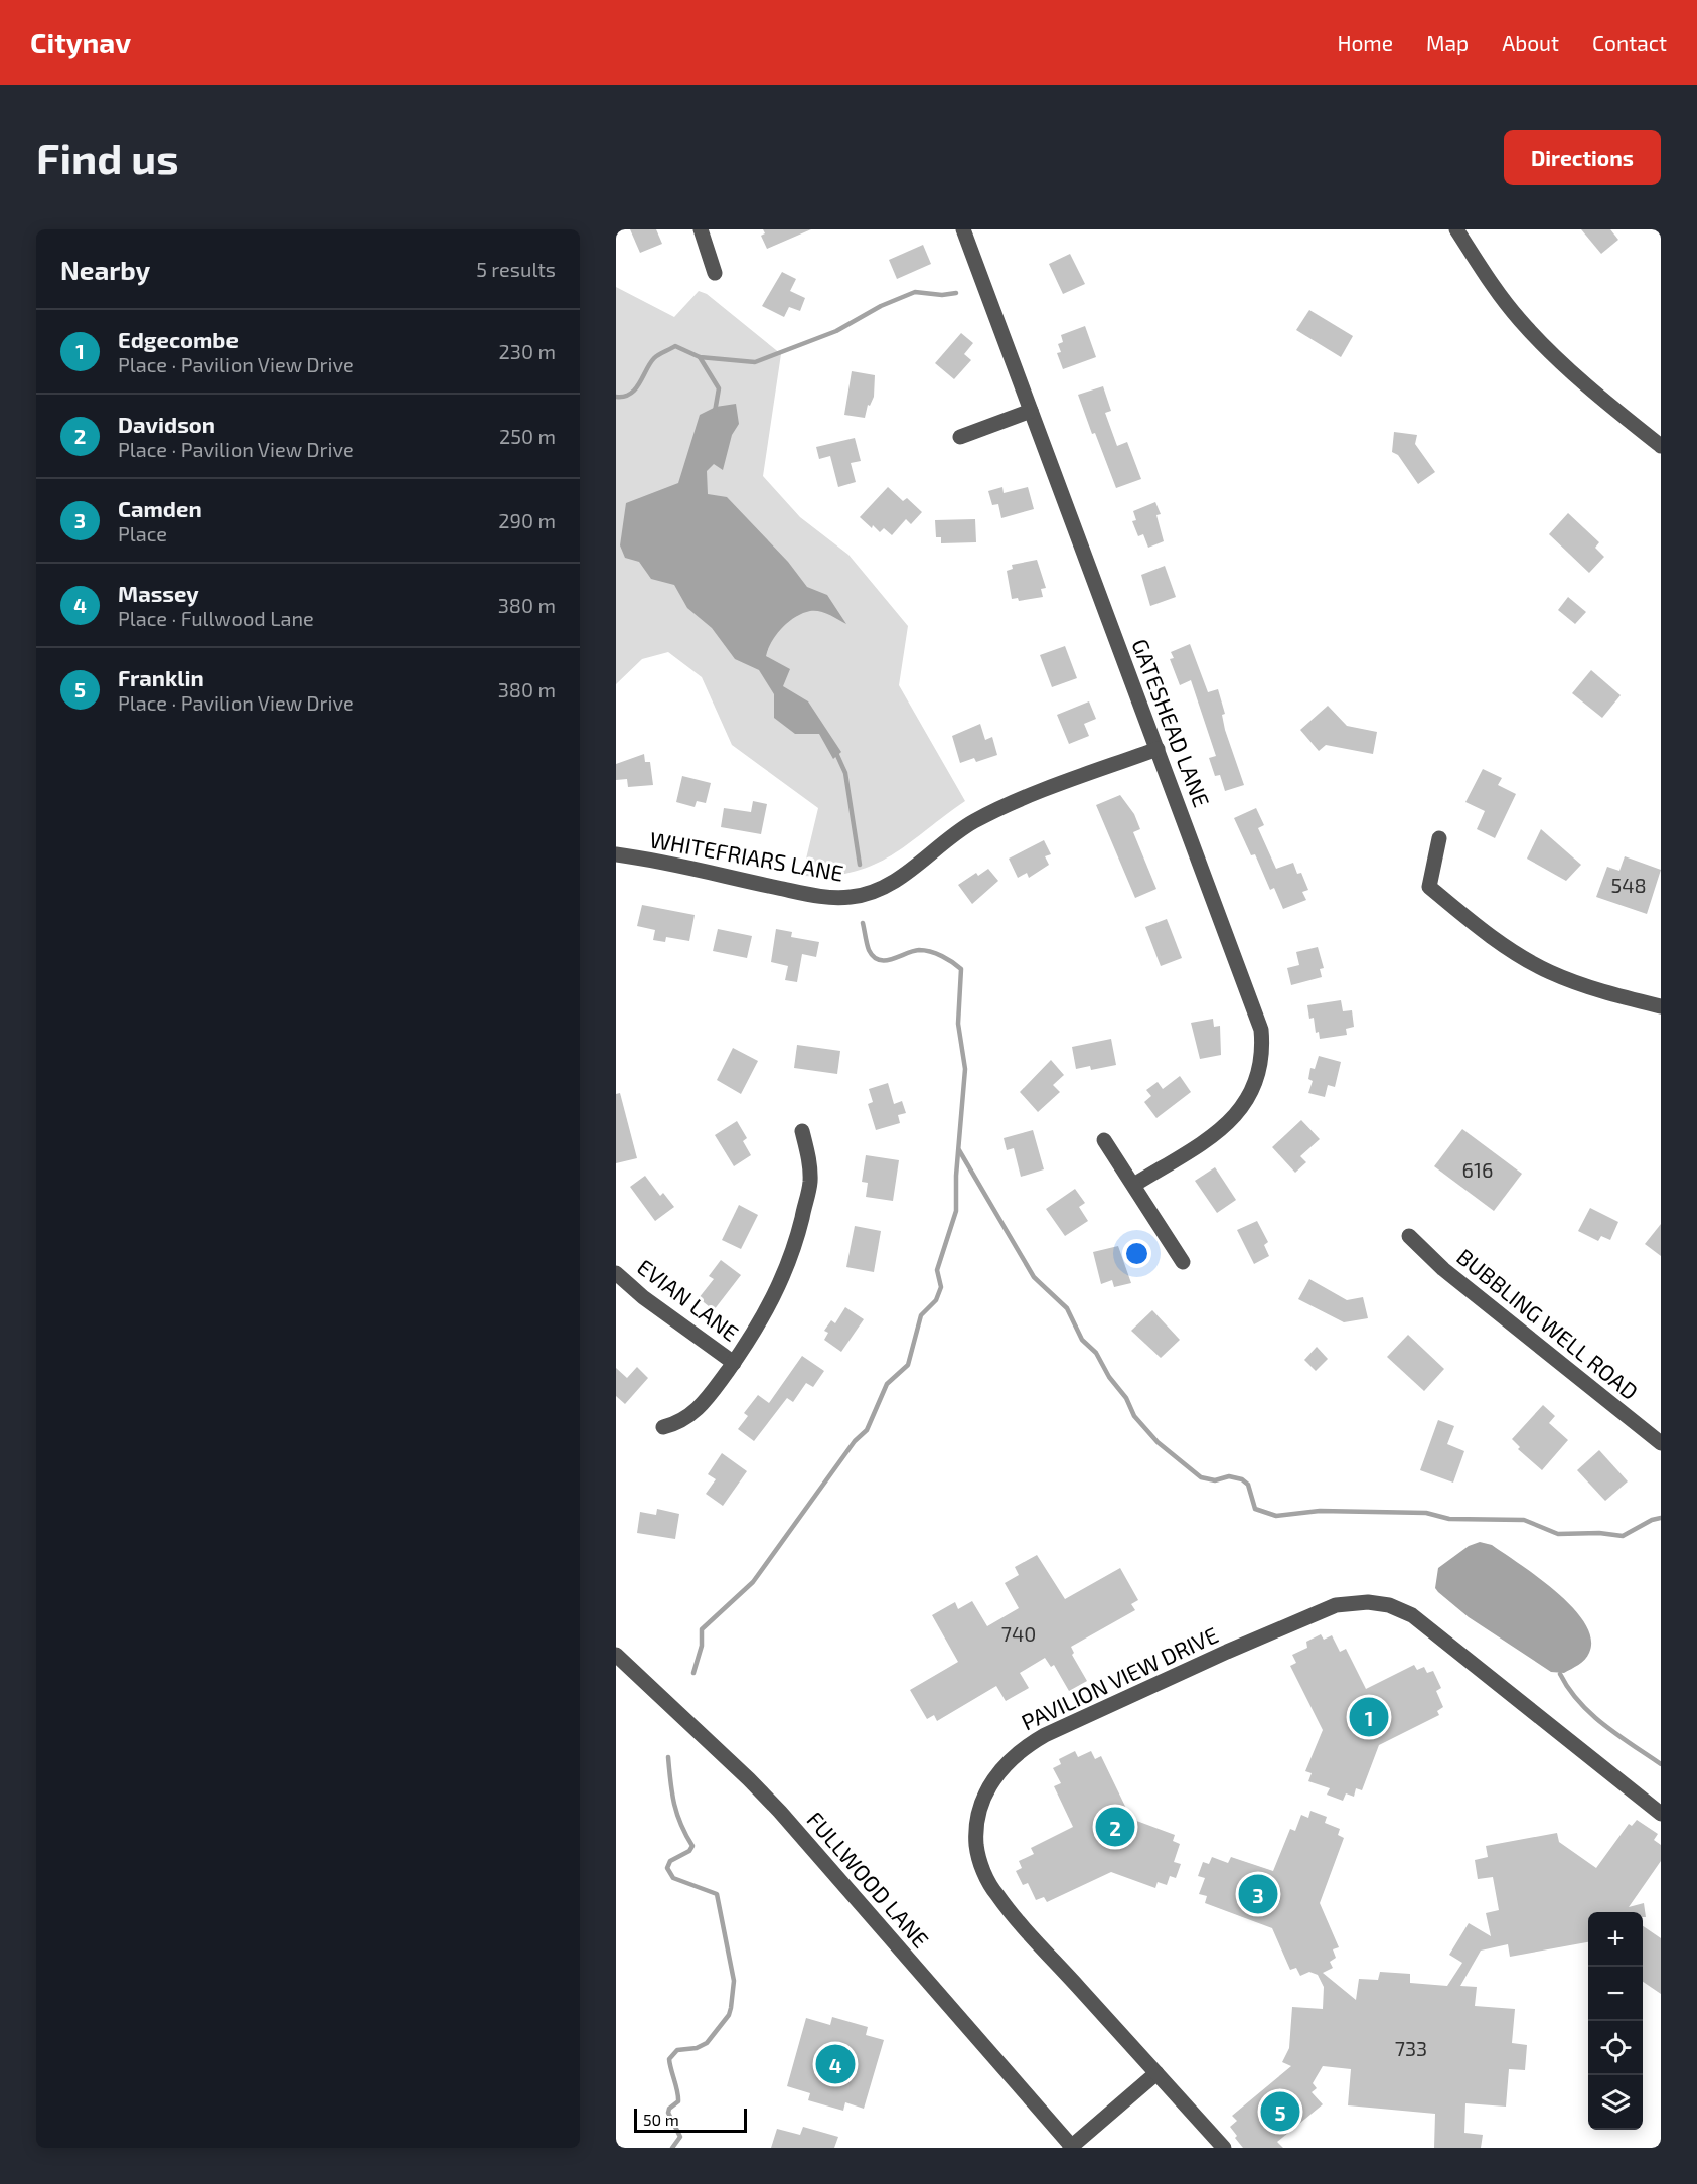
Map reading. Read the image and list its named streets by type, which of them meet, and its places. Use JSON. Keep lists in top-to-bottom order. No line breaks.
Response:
{"streets":{"street":["GATESHEAD LANE","WHITEFRIARS LANE","EVIAN LANE","BUBBLING WELL ROAD","PAVILION VIEW DRIVE","FULLWOOD LANE"]},"crossings":[["GATESHEAD LANE","WHITEFRIARS LANE"]],"house_numbers":["548","616","740","733"],"scale_bar":"50 m","page":{"header":"Citynav","nav":["Home","Map","About","Contact"],"buttons":"Directions","title":"Find us","heading":["Nearby","5 results"],"list":[{"mark":"1","name":"Edgecombe","note":"Place · Pavilion View Drive","value":"230 m"},{"mark":"2","name":"Davidson","note":"Place · Pavilion View Drive","value":"250 m"},{"mark":"3","name":"Camden","note":"Place","value":"290 m"},{"mark":"4","name":"Massey","note":"Place · Fullwood Lane","value":"380 m"},{"mark":"5","name":"Franklin","note":"Place · Pavilion View Drive","value":"380 m"}],"pins":["1","2","3","4","5"],"map_buttons":["+","−"],"scale":"50 m"}}
